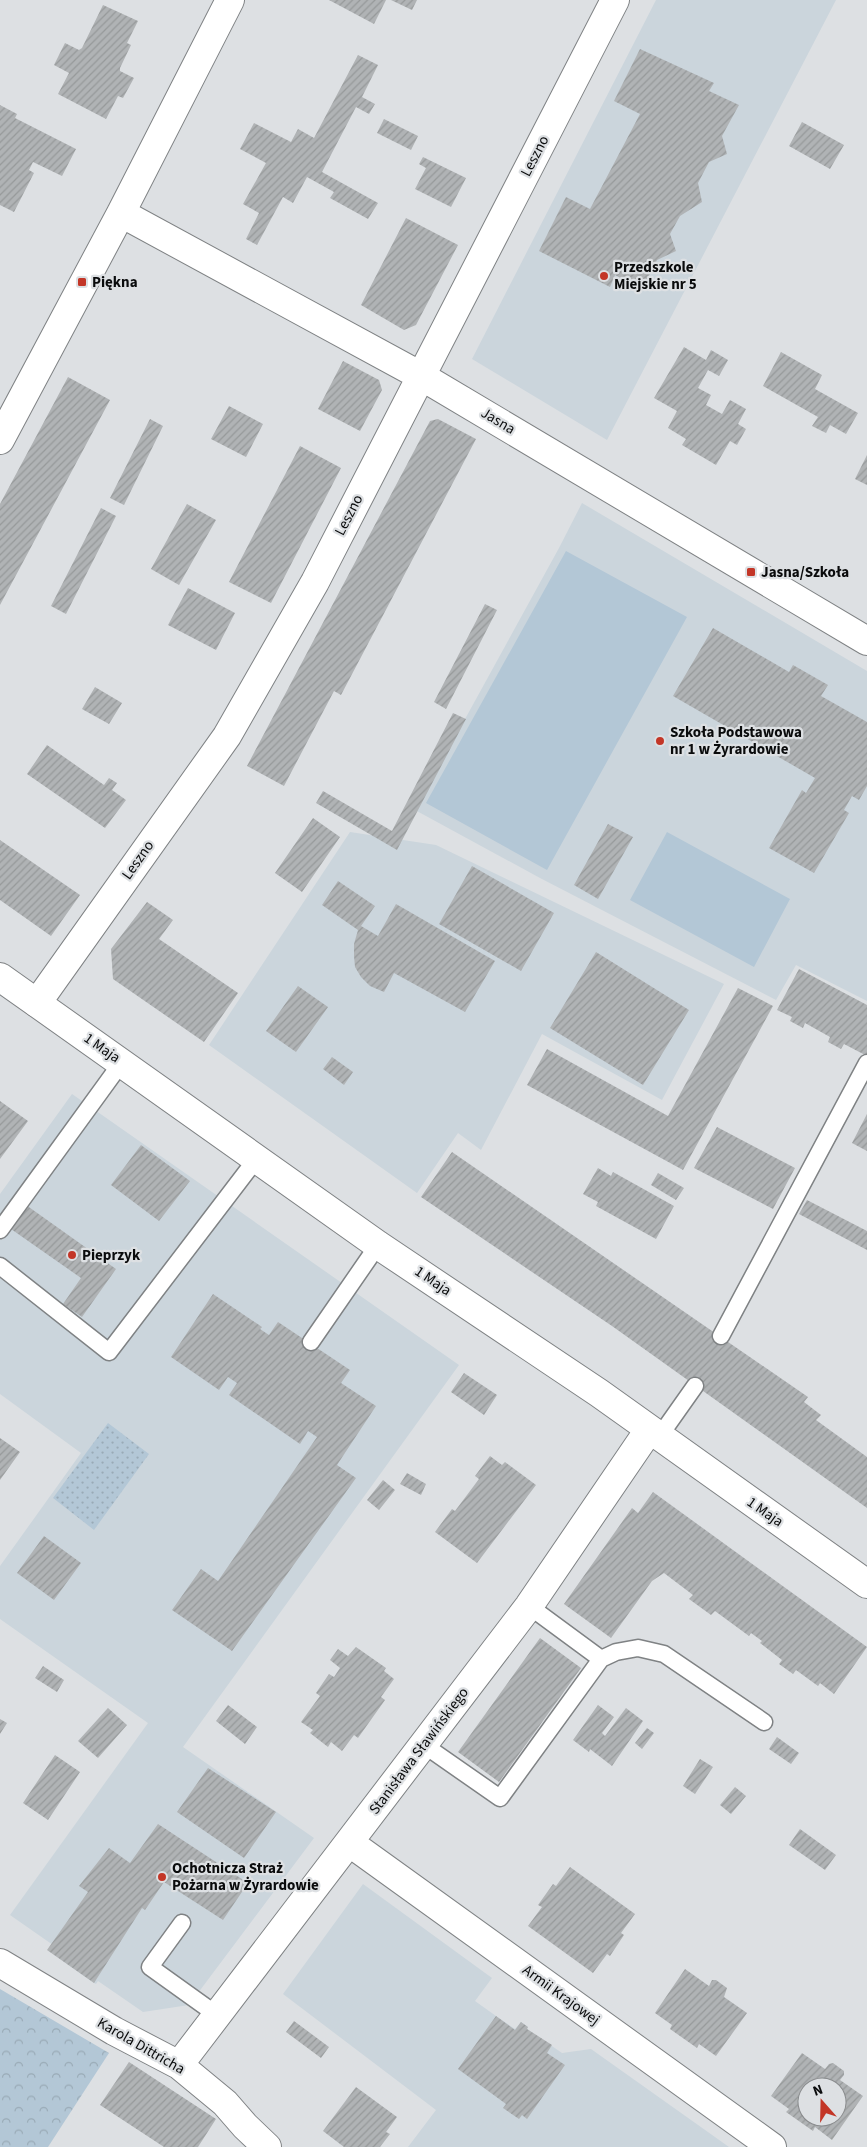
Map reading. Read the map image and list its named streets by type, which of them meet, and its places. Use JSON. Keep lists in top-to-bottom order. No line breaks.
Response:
{"streets":{"street":["Leszno","Jasna","1 Maja","Stanisława Sławińskiego","Armii Krajowej","Karola Dittricha"]},"crossings":[["Leszno","Jasna"],["Leszno","1 Maja"],["1 Maja","Stanisława Sławińskiego"],["Stanisława Sławińskiego","Armii Krajowej"],["Stanisława Sławińskiego","Karola Dittricha"]],"places":{"other":["Przedszkole Miejskie nr 5","Szkoła Podstawowa nr 1 w Żyrardowie","Pieprzyk","Ochotnicza Straż Pożarna w Żyrardowie"],"transit":["Piękna","Jasna/Szkoła"]},"north":"top"}
